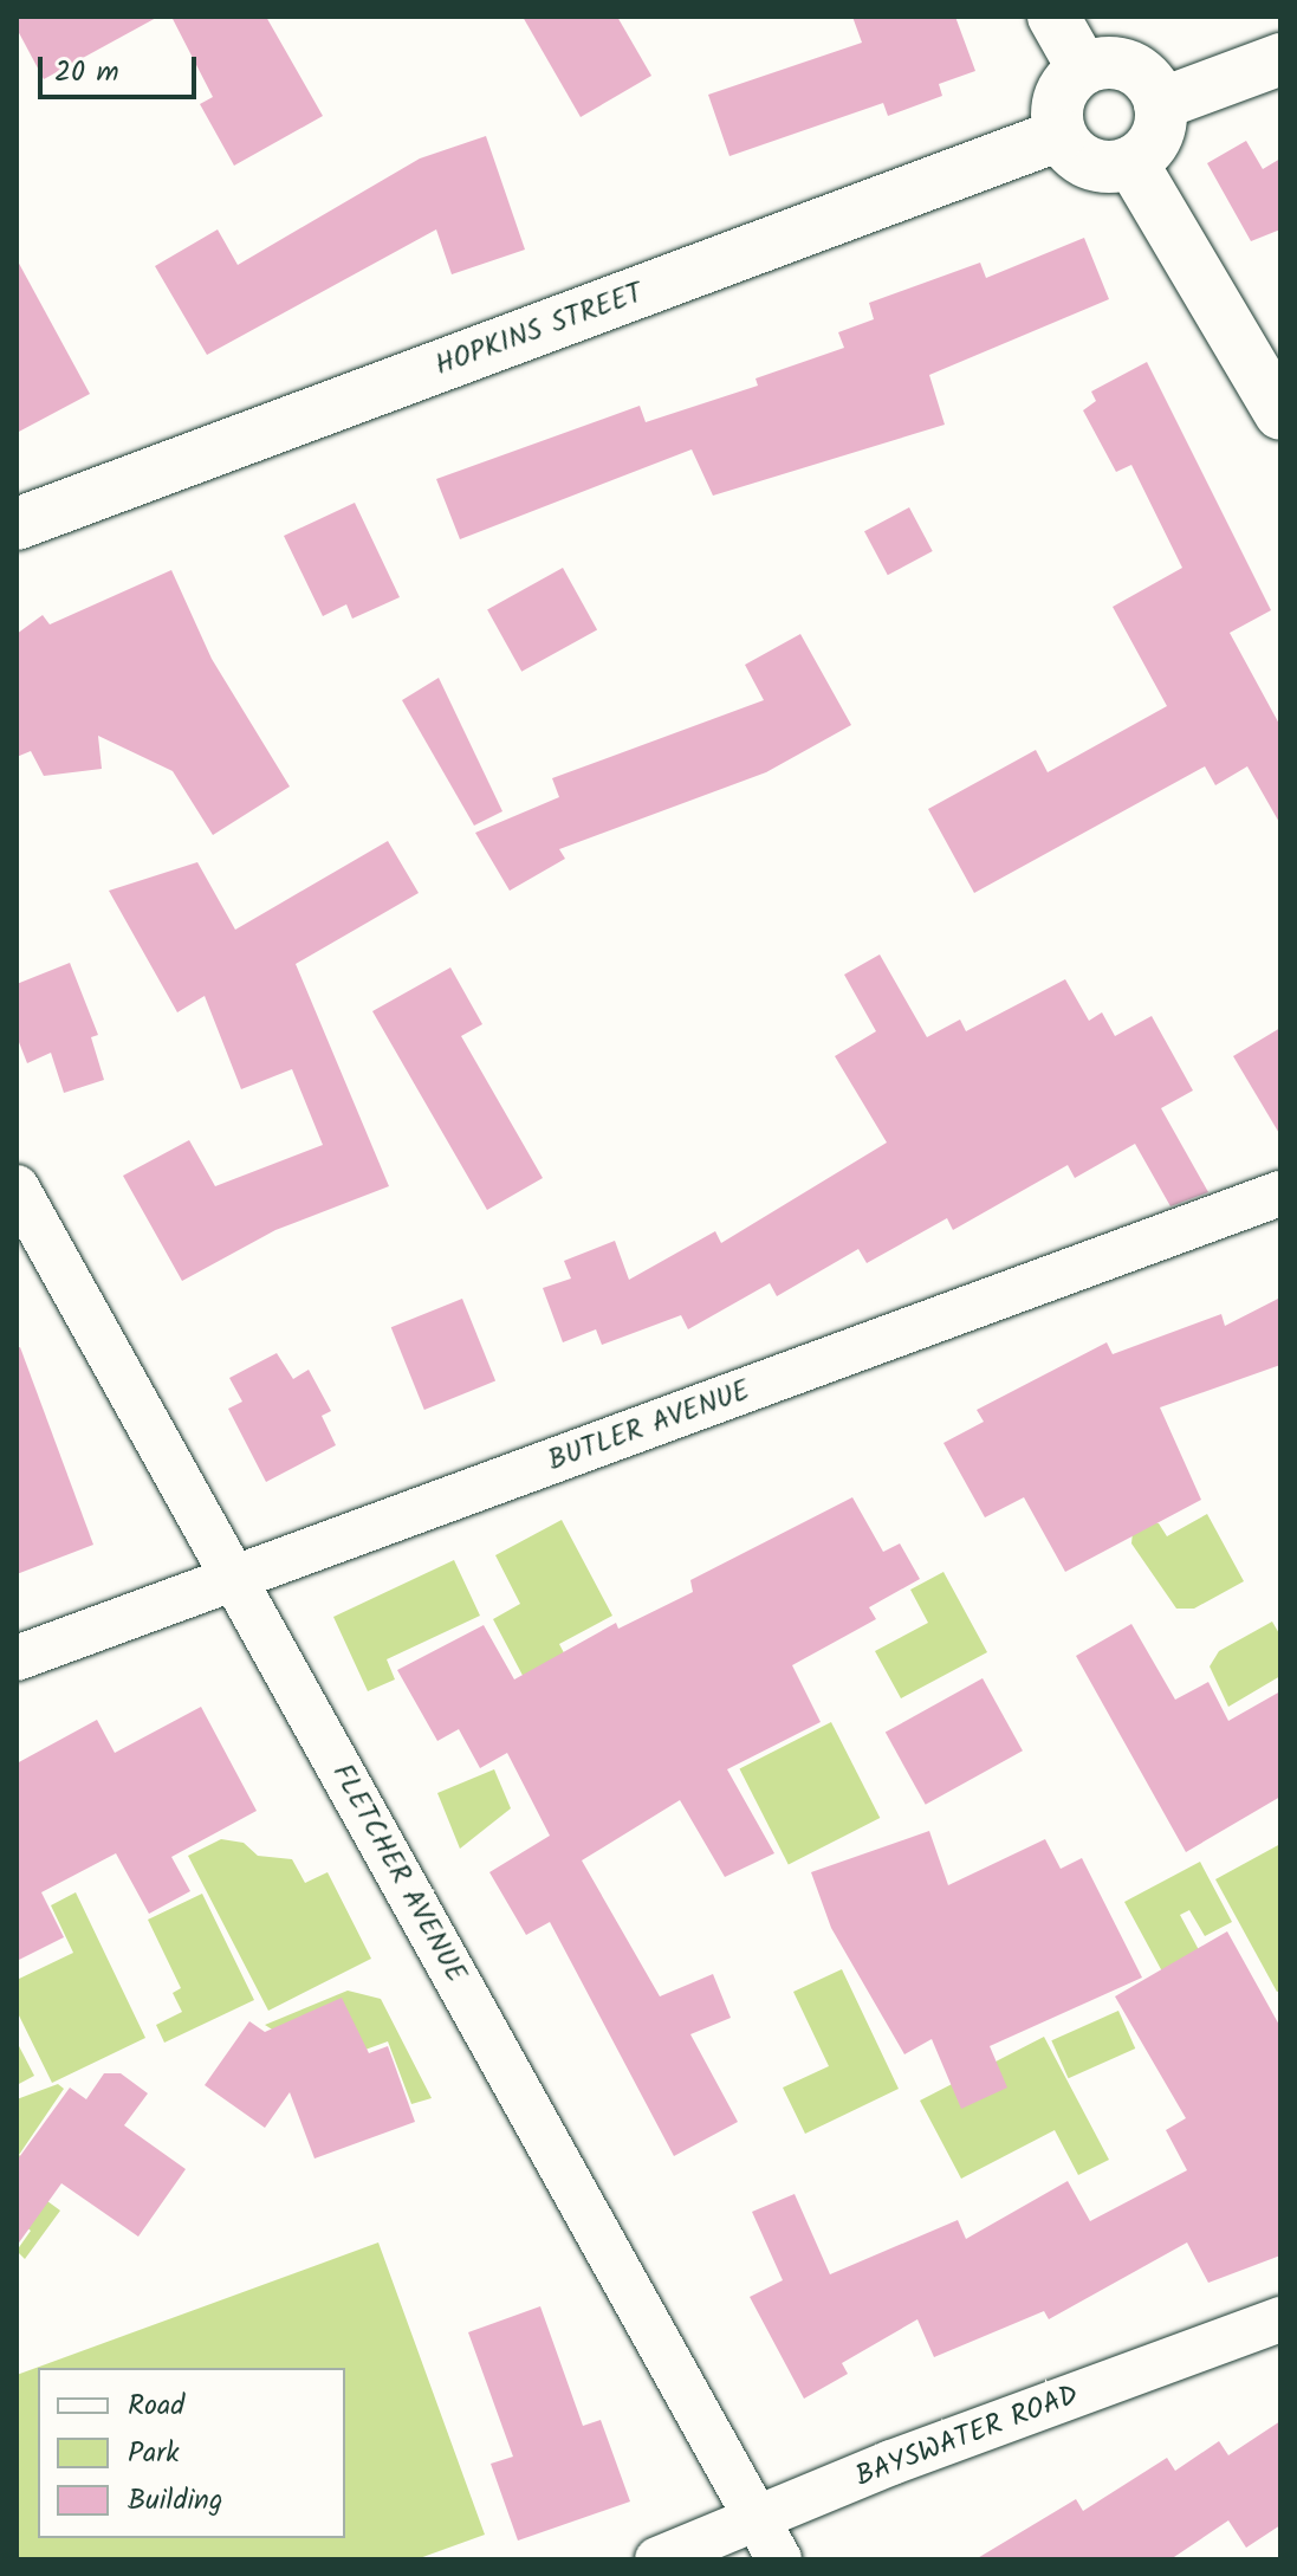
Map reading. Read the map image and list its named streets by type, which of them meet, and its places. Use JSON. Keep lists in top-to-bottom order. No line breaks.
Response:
{"streets":{"street":["HOPKINS STREET","BUTLER AVENUE","FLETCHER AVENUE","BAYSWATER ROAD"]},"crossings":[["BUTLER AVENUE","FLETCHER AVENUE"],["FLETCHER AVENUE","BAYSWATER ROAD"]],"legend":["Road","Park","Building"],"scale_bar":"20 m"}
